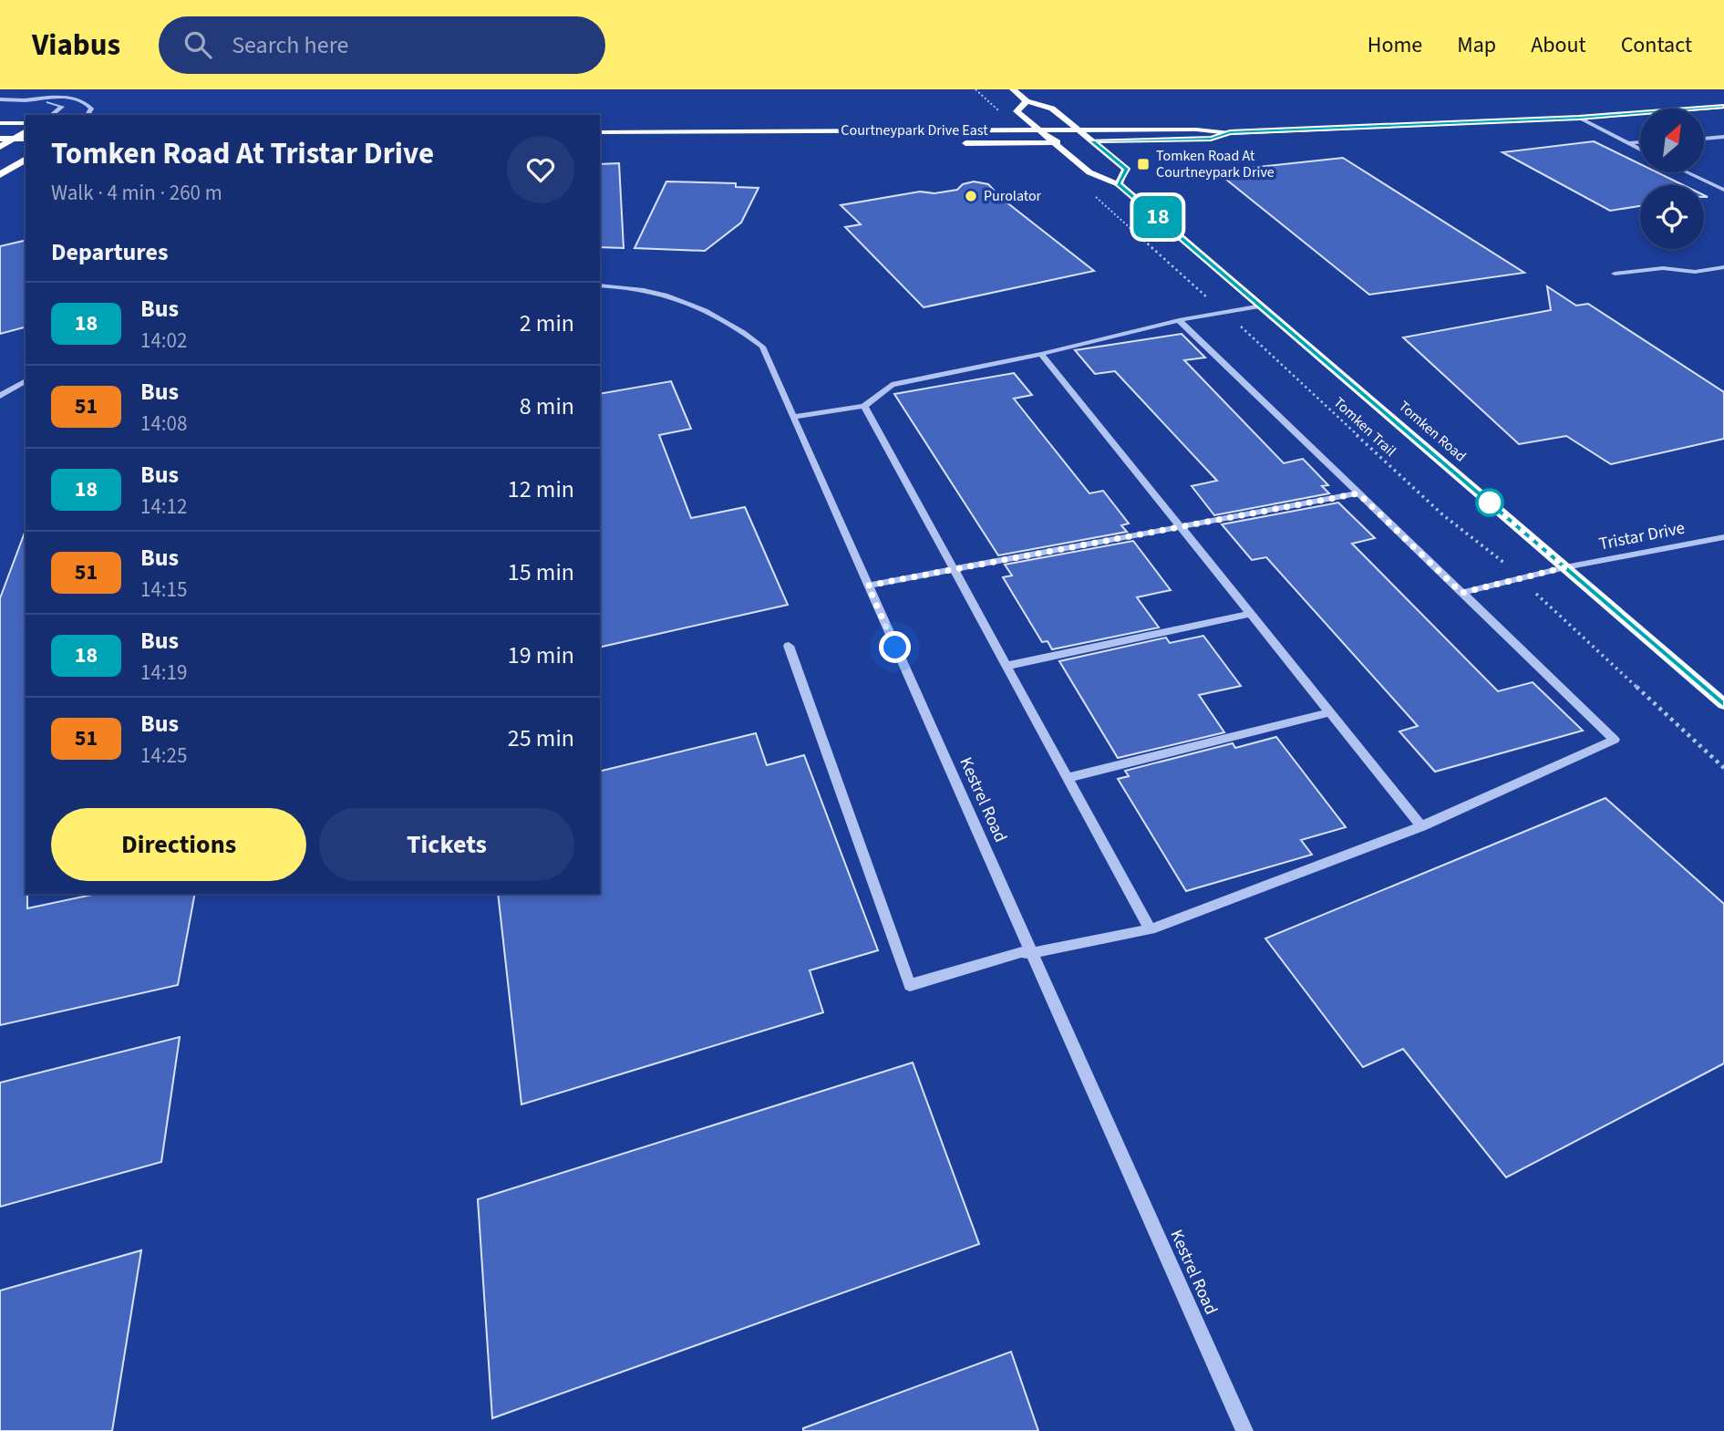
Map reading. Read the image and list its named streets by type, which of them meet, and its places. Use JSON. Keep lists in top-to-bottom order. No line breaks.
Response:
{"streets":{"main road":["Courtneypark Drive East","Tomken Road"],"street":["Tristar Drive","Kestrel Road"],"path":["Tomken Trail"]},"crossings":[["Courtneypark Drive East","Tomken Road"],["Tomken Road","Tristar Drive"]],"places":{"transit":["Tomken Road At Courtneypark Drive"],"other":["Purolator"]},"lines":["bus line 18"],"north":"top right","page":{"header":"Viabus","search":"Search here","nav":["Home","Map","About","Contact"],"on_map":"18","heading":[["Tomken Road At Tristar Drive","Walk · 4 min · 260 m"],"Departures"],"list":[{"mark":"18","name":"Bus","note":"14:02","value":"2 min"},{"mark":"51","name":"Bus","note":"14:08","value":"8 min"},{"mark":"18","name":"Bus","note":"14:12","value":"12 min"},{"mark":"51","name":"Bus","note":"14:15","value":"15 min"},{"mark":"18","name":"Bus","note":"14:19","value":"19 min"},{"mark":"51","name":"Bus","note":"14:25","value":"25 min"}],"buttons":["Directions","Tickets"]}}
